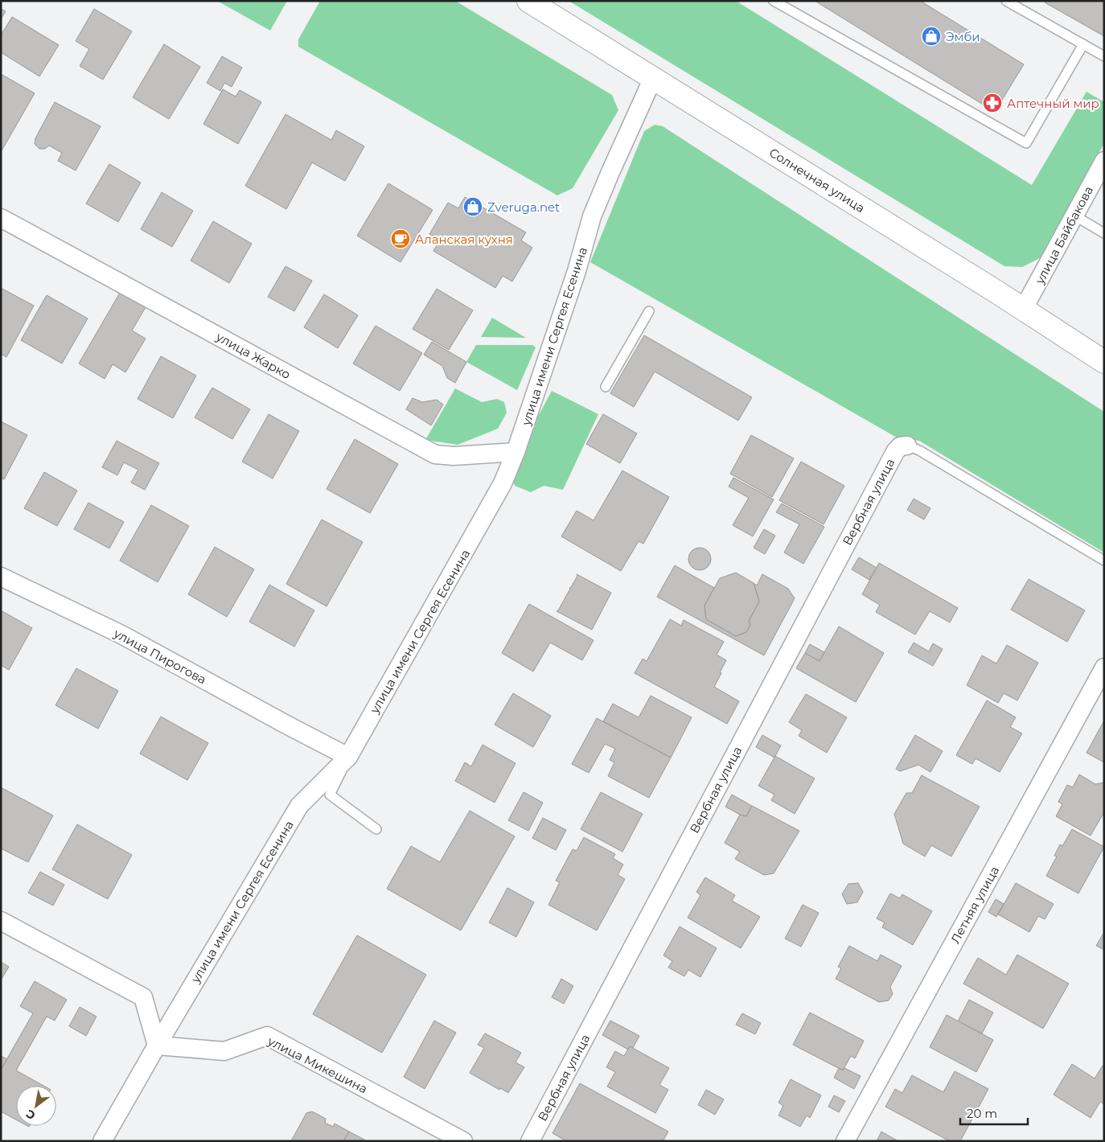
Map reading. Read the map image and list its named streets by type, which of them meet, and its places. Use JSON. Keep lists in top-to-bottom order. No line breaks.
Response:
{"streets":{"main road":["Солнечная улица"],"street":["улица Байбакова","улица имени Сергея Есенина","улица Жарко","Вербная улица","улица Пирогова","Летняя улица","улица Микешина"]},"crossings":[["Солнечная улица","улица Байбакова"],["Солнечная улица","улица имени Сергея Есенина"],["улица имени Сергея Есенина","улица Жарко"],["улица имени Сергея Есенина","улица Пирогова"],["улица имени Сергея Есенина","улица Микешина"]],"places":{"shop":["Эмби","Zveruga.net"],"pharmacy":["Аптечный мир"],"cafe":["Аланская кухня"]},"scale_bar":"20 m","north":"bottom left"}
